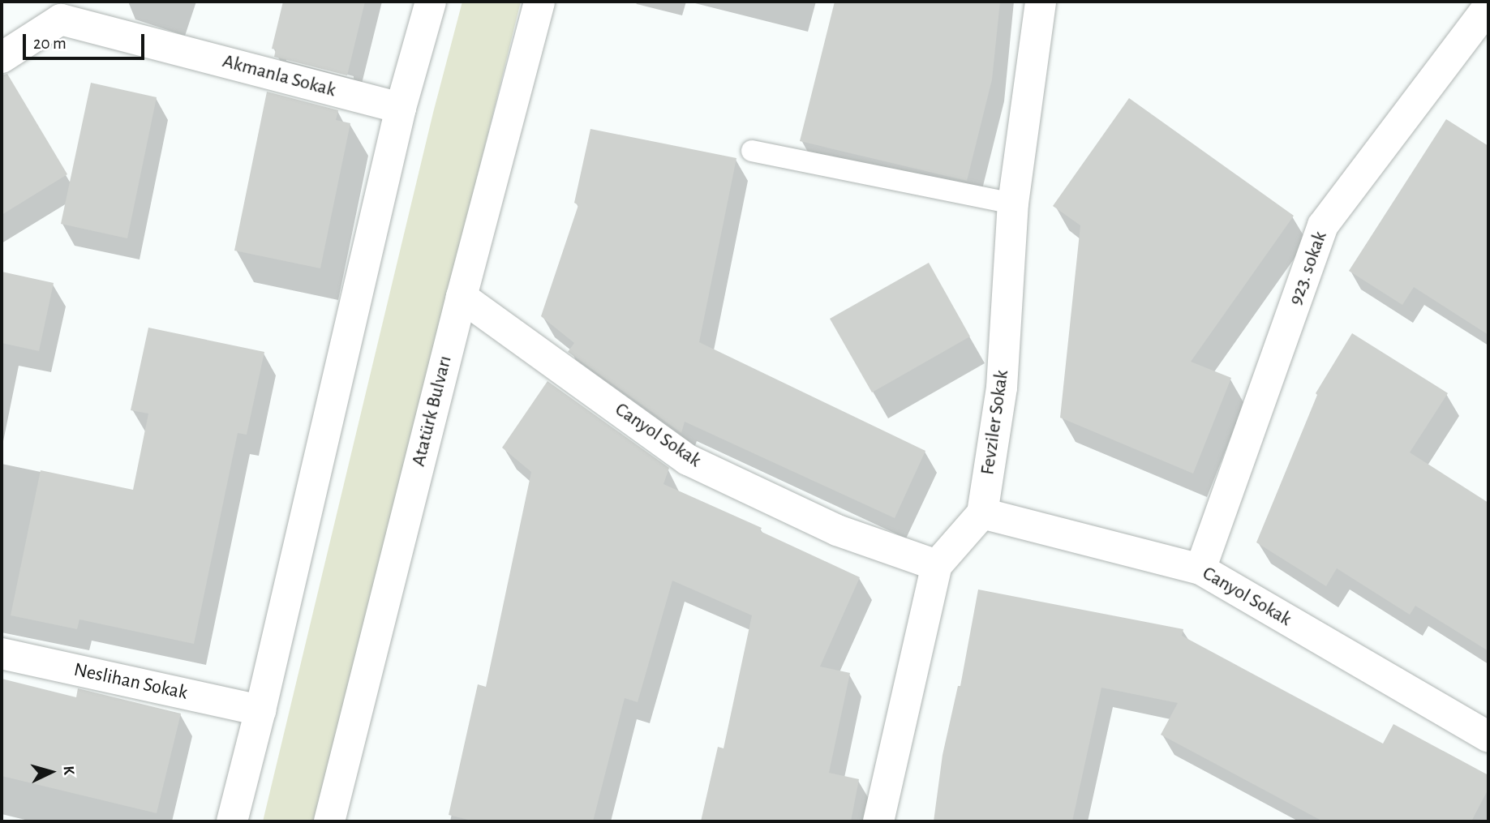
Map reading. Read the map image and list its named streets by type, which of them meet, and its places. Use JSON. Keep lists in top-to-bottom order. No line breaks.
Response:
{"streets":{"street":["Akmanla Sokak","923. sokak","Atatürk Bulvarı","Fevziler Sokak","Canyol Sokak","Neslihan Sokak"]},"crossings":[["923. sokak","Canyol Sokak"],["Atatürk Bulvarı","Canyol Sokak"],["Fevziler Sokak","Canyol Sokak"]],"scale_bar":"20 m","north":"right"}
